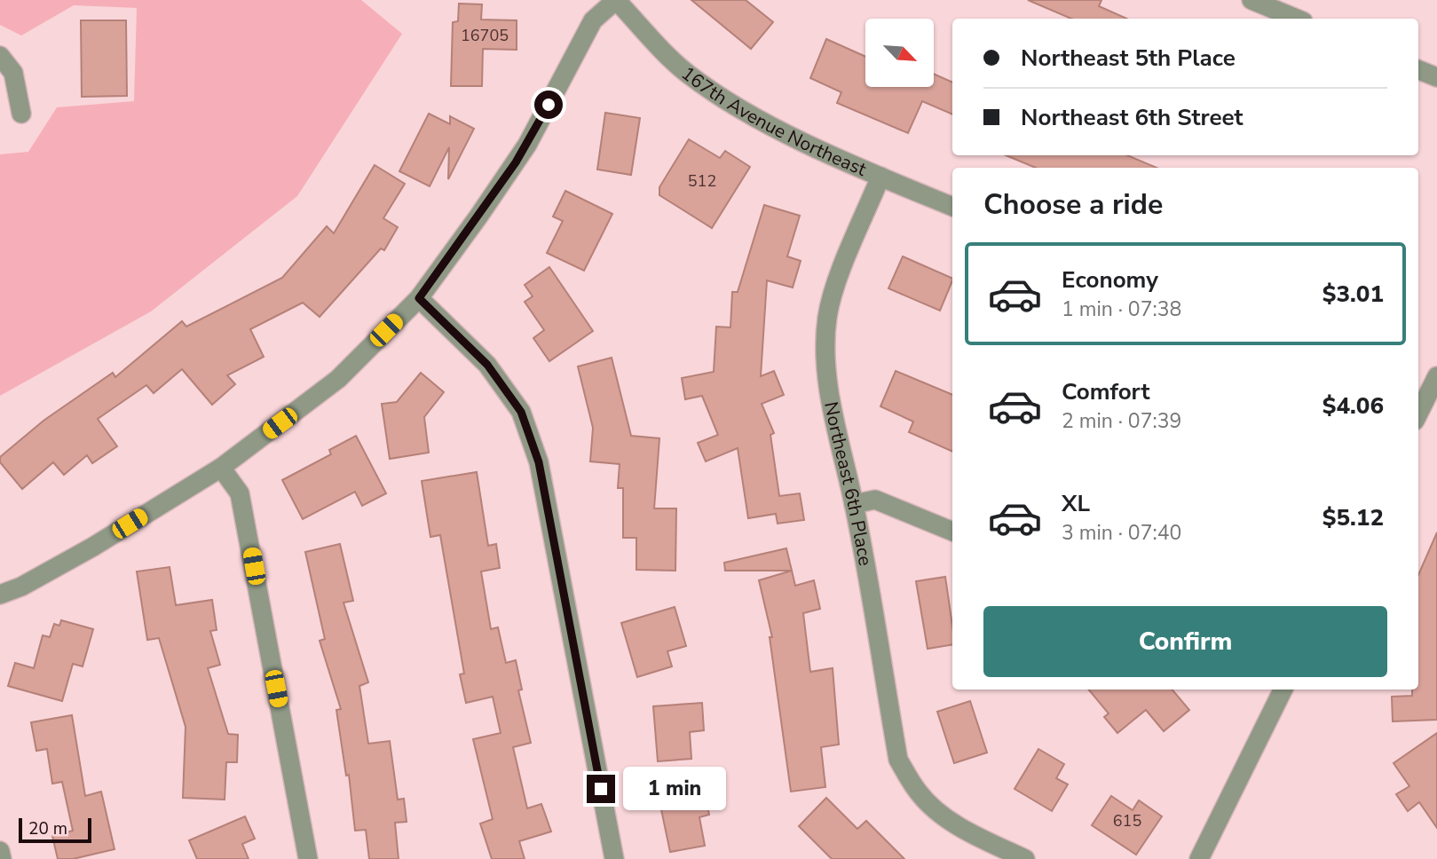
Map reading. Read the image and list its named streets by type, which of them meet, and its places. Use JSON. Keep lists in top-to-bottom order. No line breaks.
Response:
{"streets":{"street":["167th Avenue Northeast","Northeast 6th Place"]},"crossings":[["167th Avenue Northeast","Northeast 6th Place"]],"house_numbers":["16705","512","615"],"scale_bar":"20 m","north":"bottom right","page":{"banner":["Northeast 5th Place","Northeast 6th Street"],"heading":"Choose a ride","list":[{"name":"Economy","note":"1 min · 07:38","value":"$3.01"},{"name":"Comfort","note":"2 min · 07:39","value":"$4.06"},{"name":"XL","note":"3 min · 07:40","value":"$5.12"}],"buttons":"Confirm","bubble":"1 min","scale":"20 m"}}
